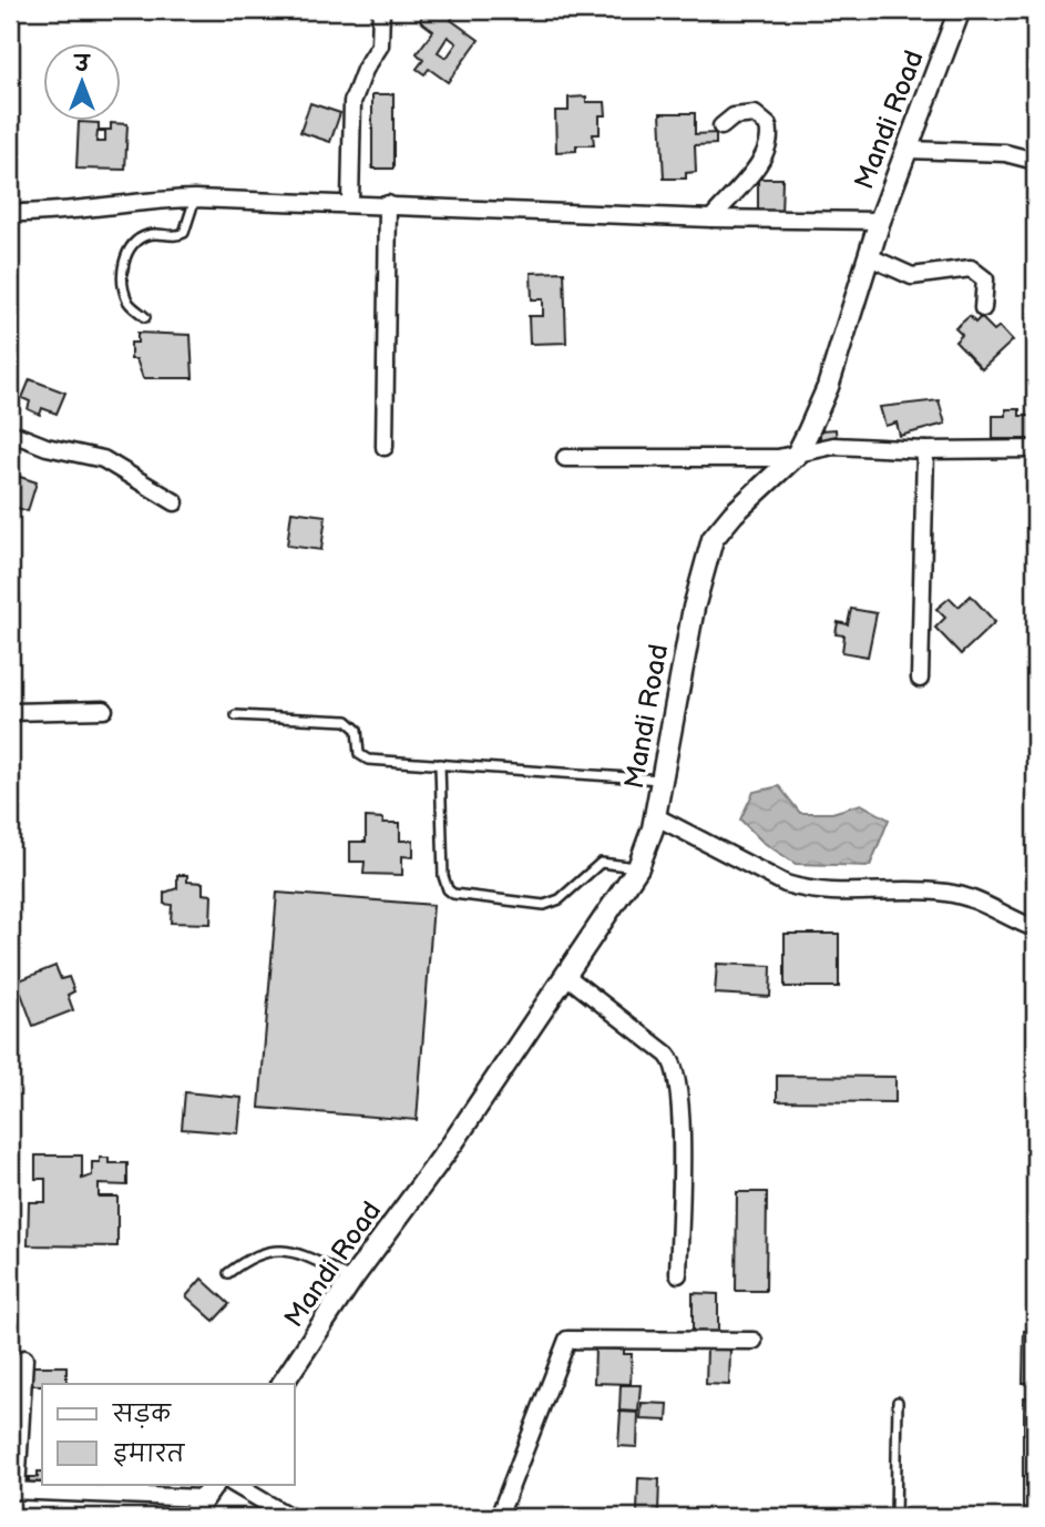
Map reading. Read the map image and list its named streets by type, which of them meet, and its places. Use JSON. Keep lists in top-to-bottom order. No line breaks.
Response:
{"streets":{"street":["Mandi Road"]},"legend":["सड़क","इमारत"],"north":"top"}
